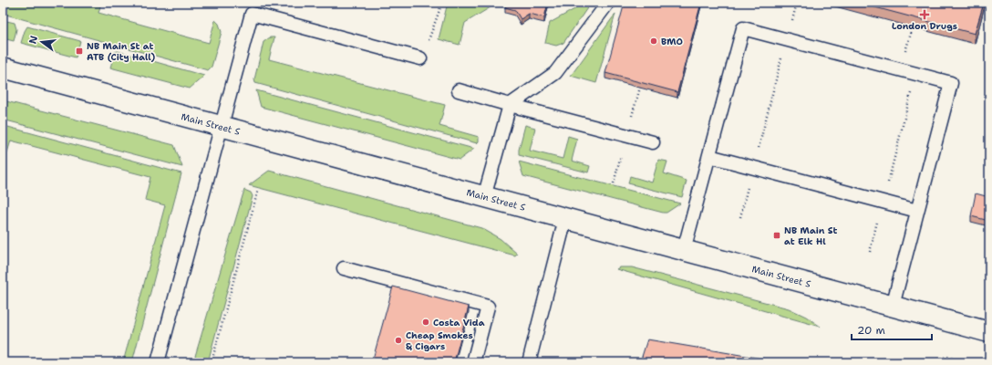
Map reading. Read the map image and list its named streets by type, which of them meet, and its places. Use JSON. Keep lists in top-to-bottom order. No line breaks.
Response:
{"streets":{"main road":["Main Street S"]},"places":{"health":["London Drugs"],"other":["BMO","Costa Vida","Cheap Smokes & Cigars"],"transit":["NB Main St at ATB (City Hall)","NB Main St at Elk Hl"]},"scale_bar":"20 m","north":"left"}
